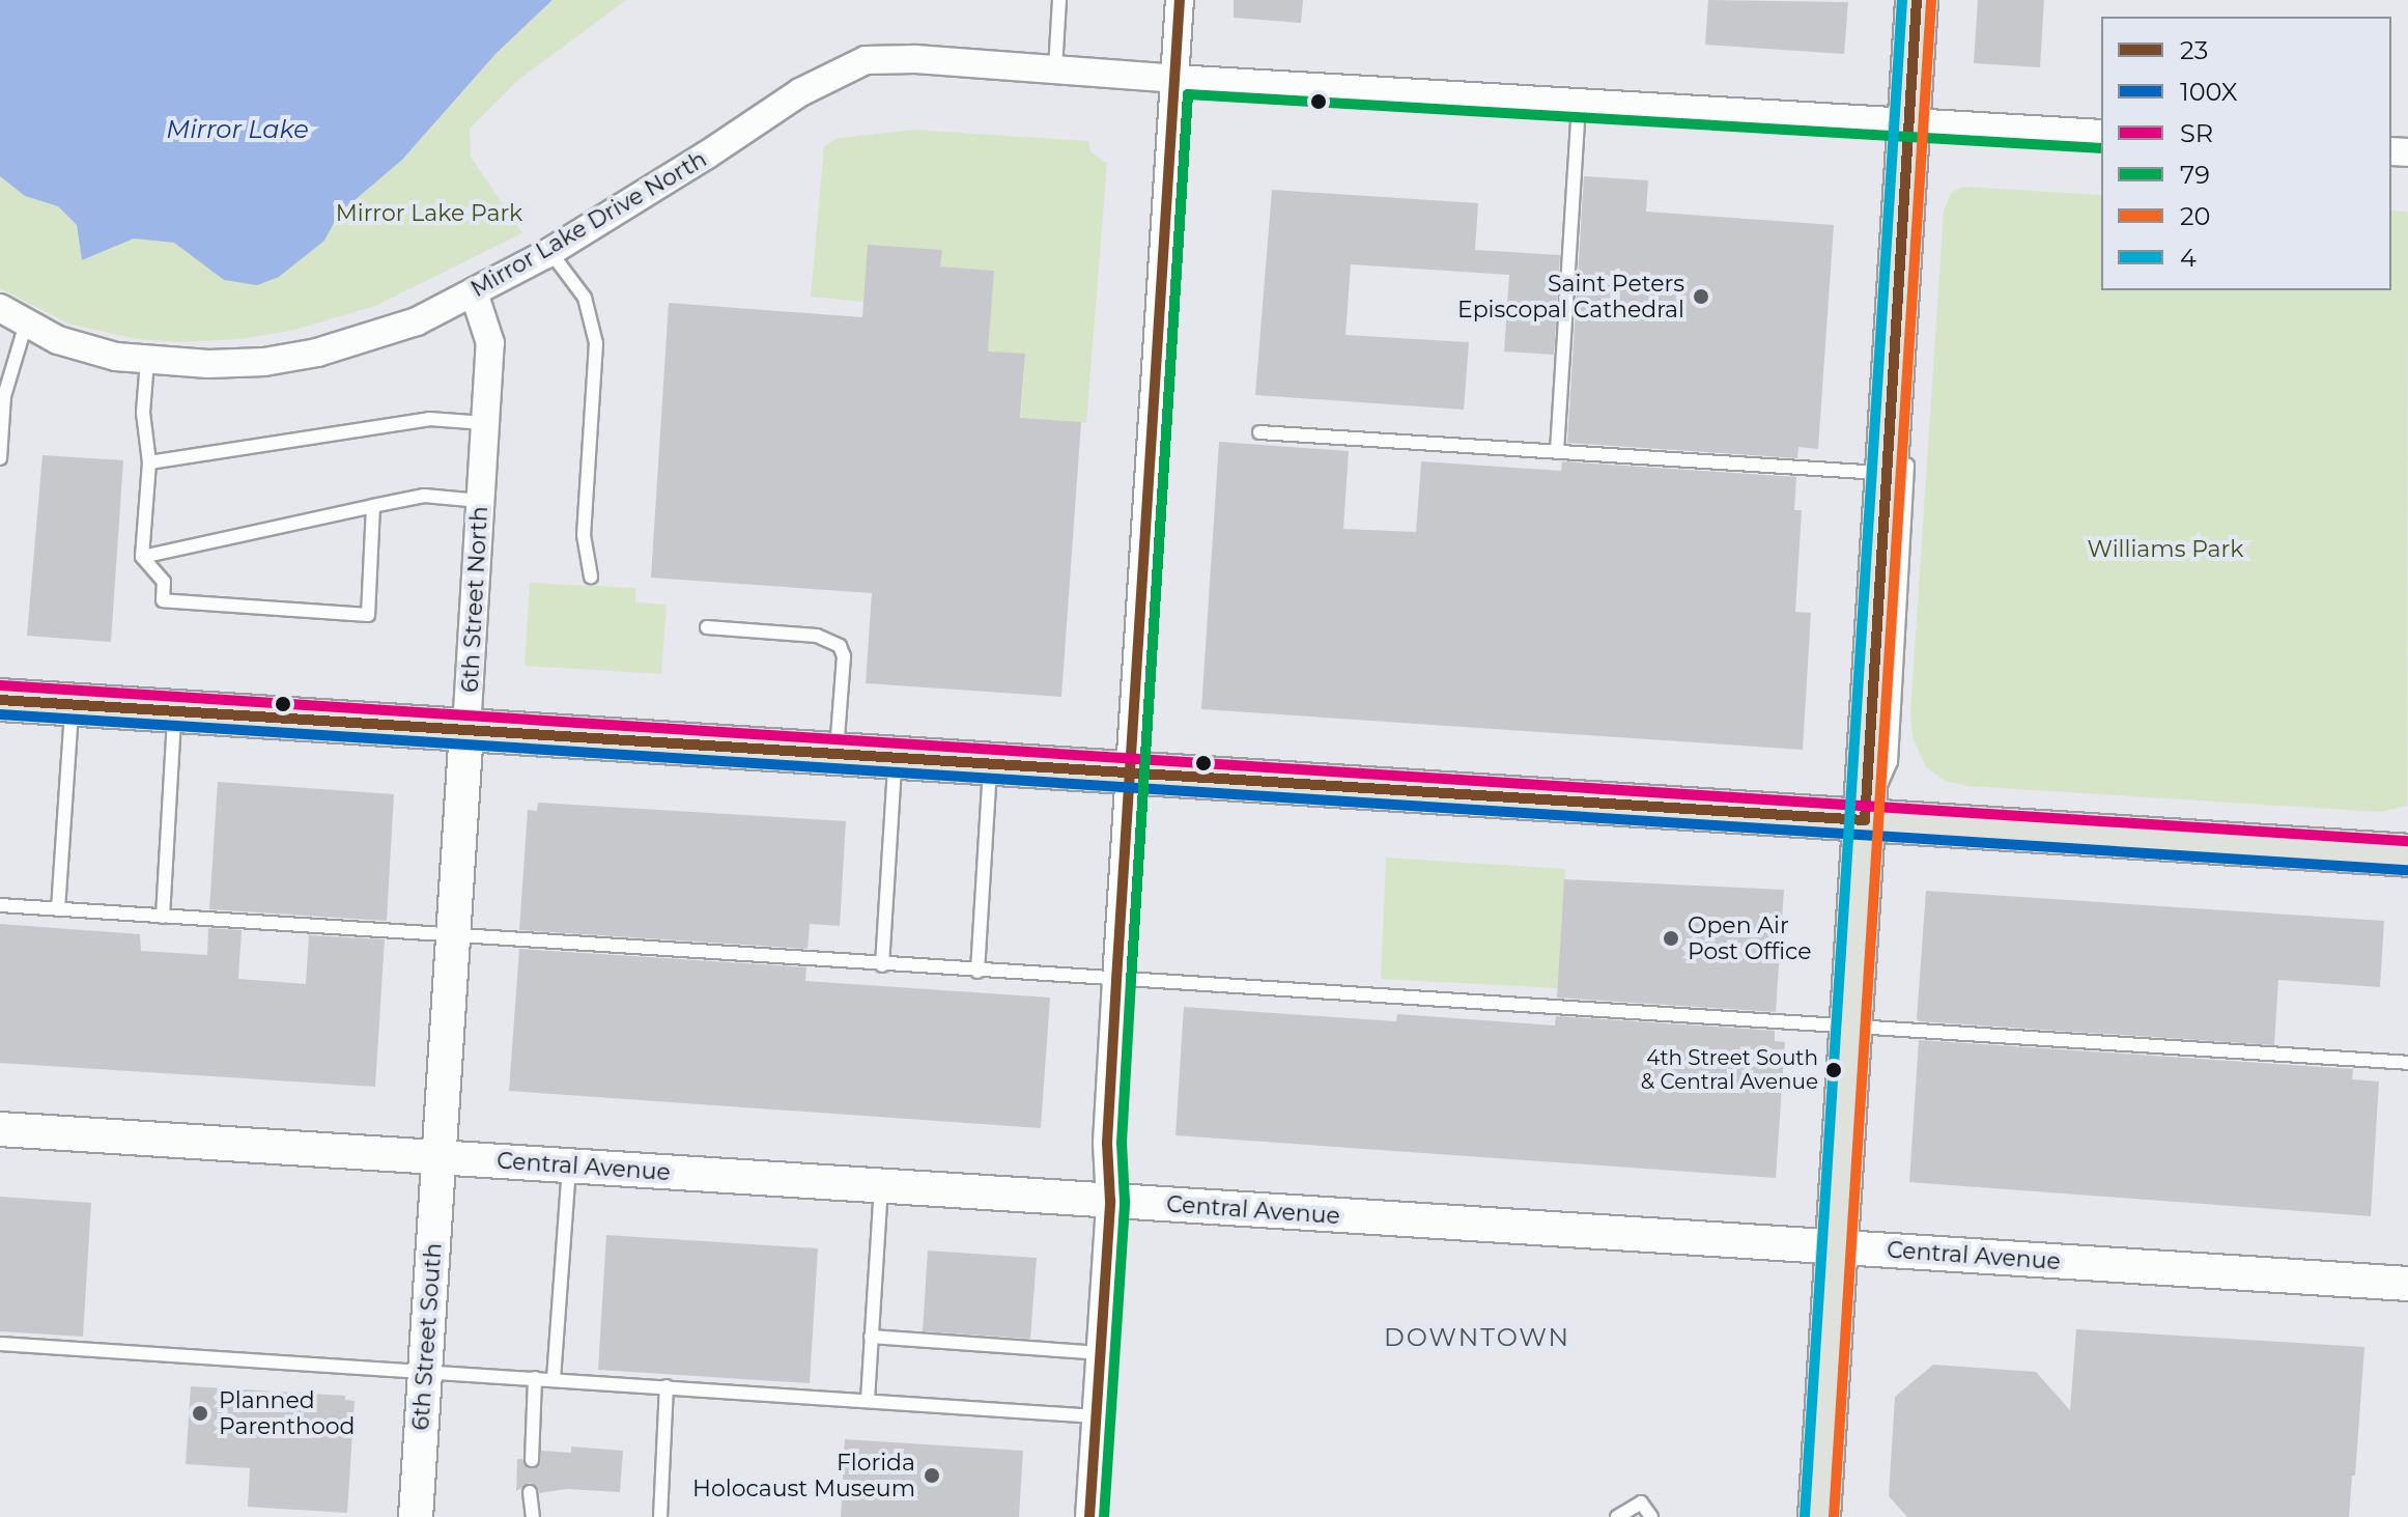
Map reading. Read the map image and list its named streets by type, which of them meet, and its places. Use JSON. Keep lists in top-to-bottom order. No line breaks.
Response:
{"streets":{"street":["Mirror Lake Drive North","6th Street North","Central Avenue","6th Street South"]},"crossings":[["Mirror Lake Drive North","6th Street North"],["6th Street North","Central Avenue"],["6th Street North","6th Street South"],["Central Avenue","6th Street South"]],"districts":["DOWNTOWN"],"water":["Mirror Lake"],"parks":["Mirror Lake Park","Williams Park"],"places":["Saint Peters Episcopal Cathedral","Open Air Post Office","4th Street South & Central Avenue","Planned Parenthood","Florida Holocaust Museum"],"lines":["transit line 23","transit line 4","transit line 20","transit line 79","transit line SR","transit line 100X"],"legend":["23","100X","SR","79","20","4"]}
